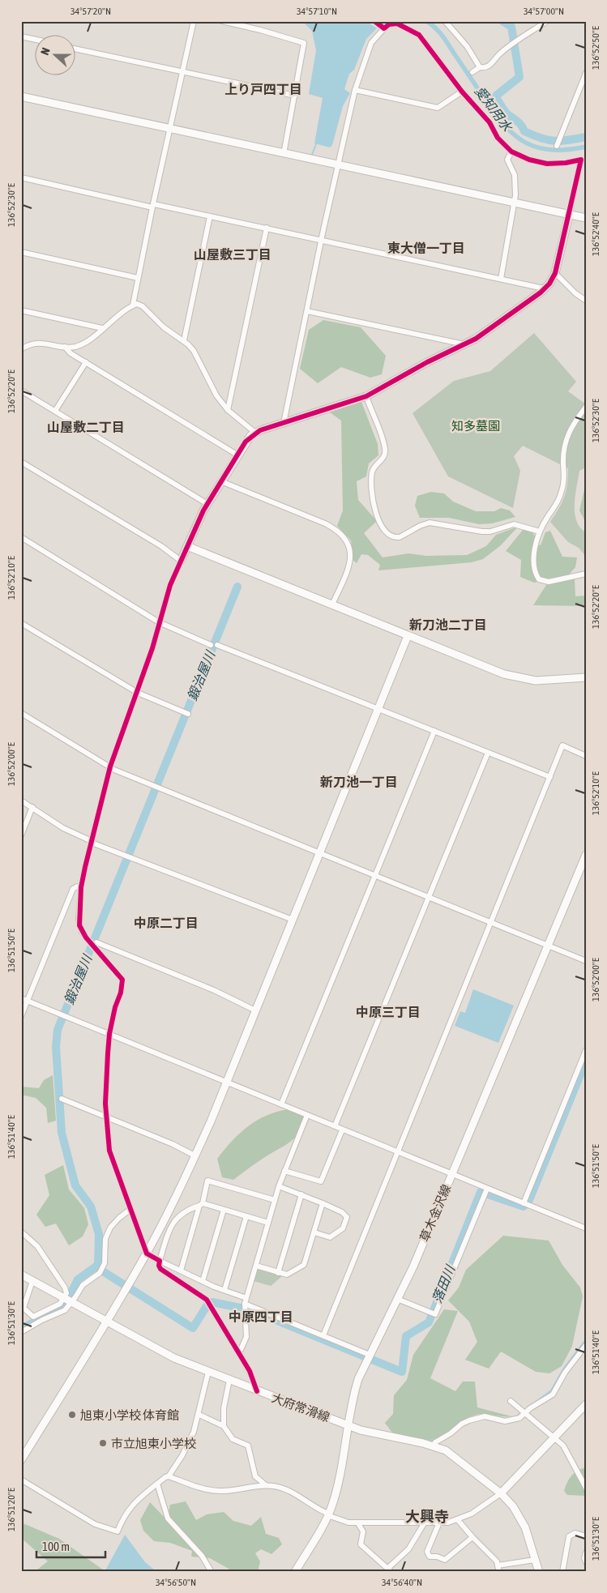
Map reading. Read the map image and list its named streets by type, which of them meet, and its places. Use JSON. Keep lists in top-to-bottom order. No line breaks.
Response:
{"streets":{"street":["草木金沢線","大府常滑線"]},"crossings":[["草木金沢線","大府常滑線"]],"districts":["上り戸四丁目","東大僧一丁目","山屋敷三丁目","山屋敷二丁目","新刀池二丁目","新刀池一丁目","中原二丁目","中原三丁目","中原四丁目","大興寺"],"water":["愛知用水","鍛治屋川","落田川"],"parks":["知多墓園"],"places":["旭東小学校 体育館","市立旭東小学校"],"scale_bar":"100 m","north":"left","coordinates":["34°57'20\"N","34°57'10\"N","34°57'00\"N","136°52'50\"E","136°52'30\"E","136°52'40\"E","136°52'20\"E","136°52'10\"E","136°52'00\"E","136°51'50\"E","136°51'40\"E","136°51'30\"E","136°51'20\"E","34°56'50\"N","34°56'40\"N"]}
